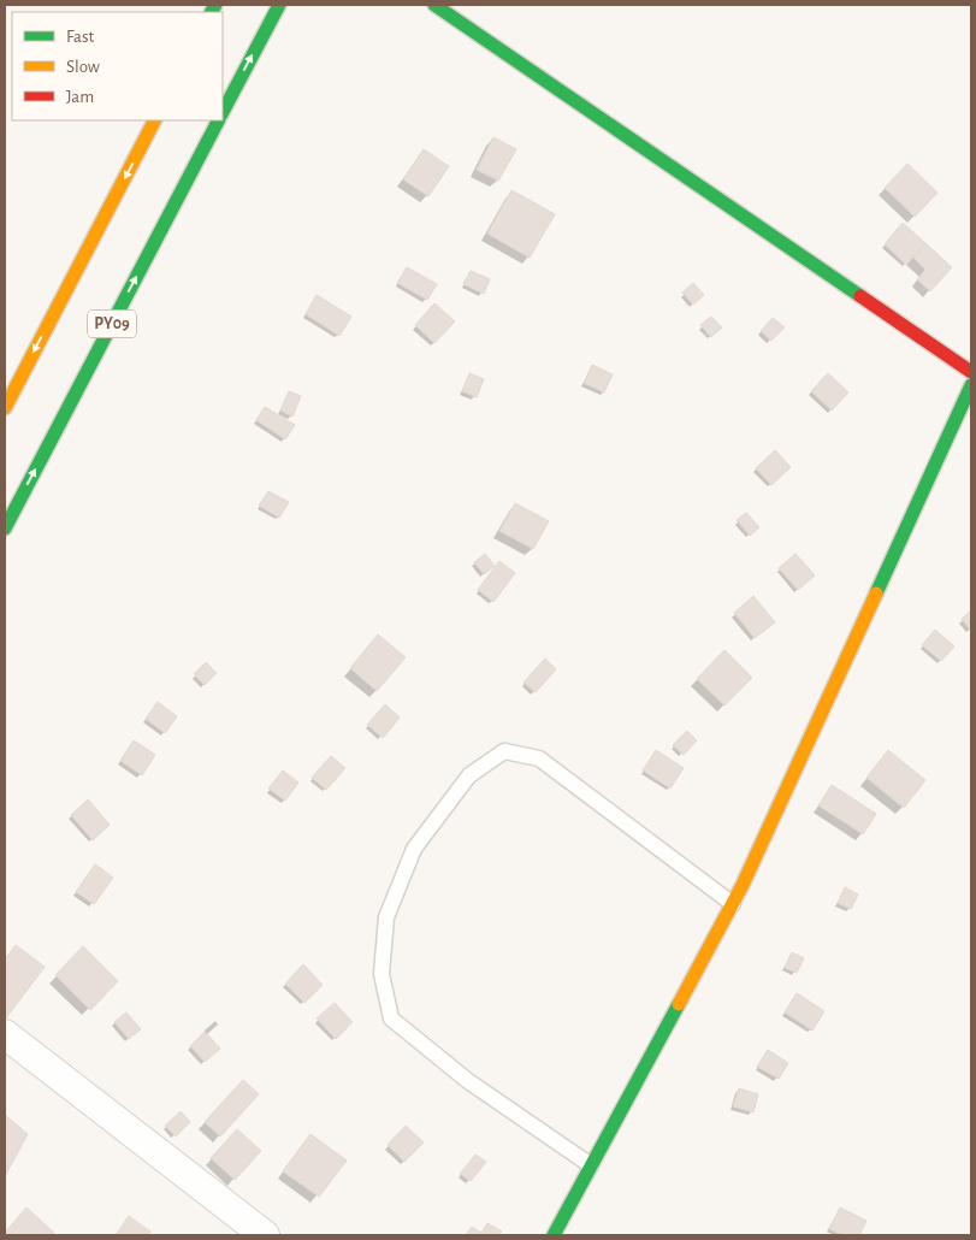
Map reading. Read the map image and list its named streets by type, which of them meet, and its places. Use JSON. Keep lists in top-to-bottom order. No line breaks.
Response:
{"streets":{"main road":["PY09"]},"legend":["Fast","Slow","Jam"]}
